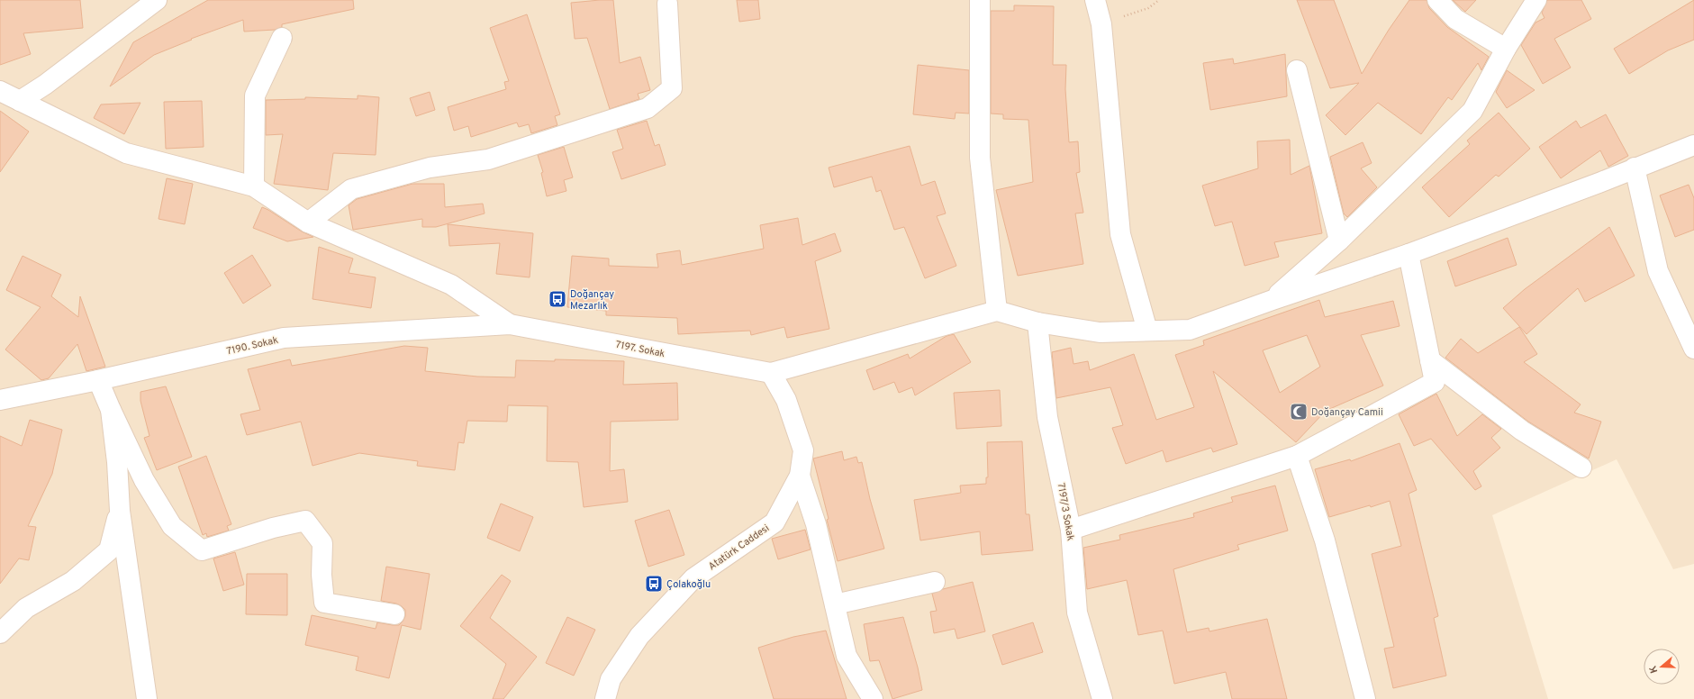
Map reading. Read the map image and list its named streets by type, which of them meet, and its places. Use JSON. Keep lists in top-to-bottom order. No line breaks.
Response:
{"streets":{"street":["7190. Sokak","7197. Sokak","7197/3 Sokak","Atatürk Caddesi"]},"crossings":[["7190. Sokak","7197. Sokak"],["7197. Sokak","Atatürk Caddesi"]],"places":{"bus stop":["Doğançay Mezarlık","Çolakoğlu"],"mosque":["Doğançay Camii"]},"north":"left"}
